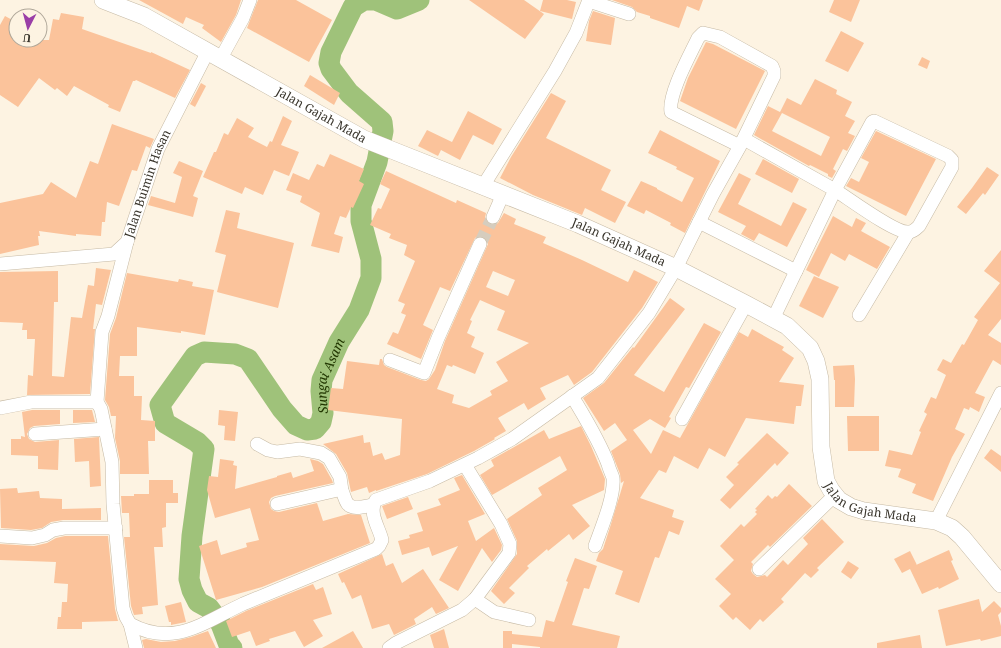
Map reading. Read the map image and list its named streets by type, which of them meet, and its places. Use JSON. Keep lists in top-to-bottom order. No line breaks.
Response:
{"streets":{"main road":["Jalan Gajah Mada"],"street":["Jalan Buimin Hasan"]},"crossings":[["Jalan Gajah Mada","Jalan Buimin Hasan"]],"water":["Sungai Asam"],"north":"bottom"}
